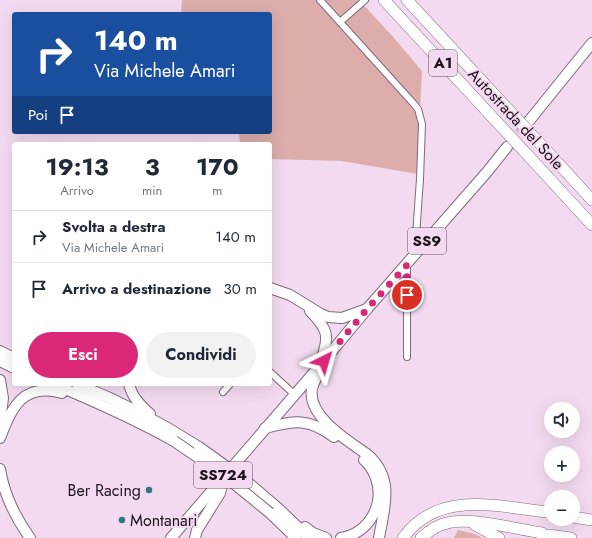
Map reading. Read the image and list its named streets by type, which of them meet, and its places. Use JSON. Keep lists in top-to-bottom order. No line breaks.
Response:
{"streets":{"highway":["A1","Autostrada del Sole"],"main road":["SS9","SS724"]},"places":["Ber Racing","Montanari"],"page":{"turn":["140 m","Via Michele Amari"],"then":"Poi","eta":["19:13","Arrivo","3","min","170","m"],"list":[{"name":"Svolta a destra","note":"Via Michele Amari","value":"140 m"},{"name":"Arrivo a destinazione","value":"30 m"}],"buttons":["Esci","Condividi"],"map_buttons":["+","−"]}}
